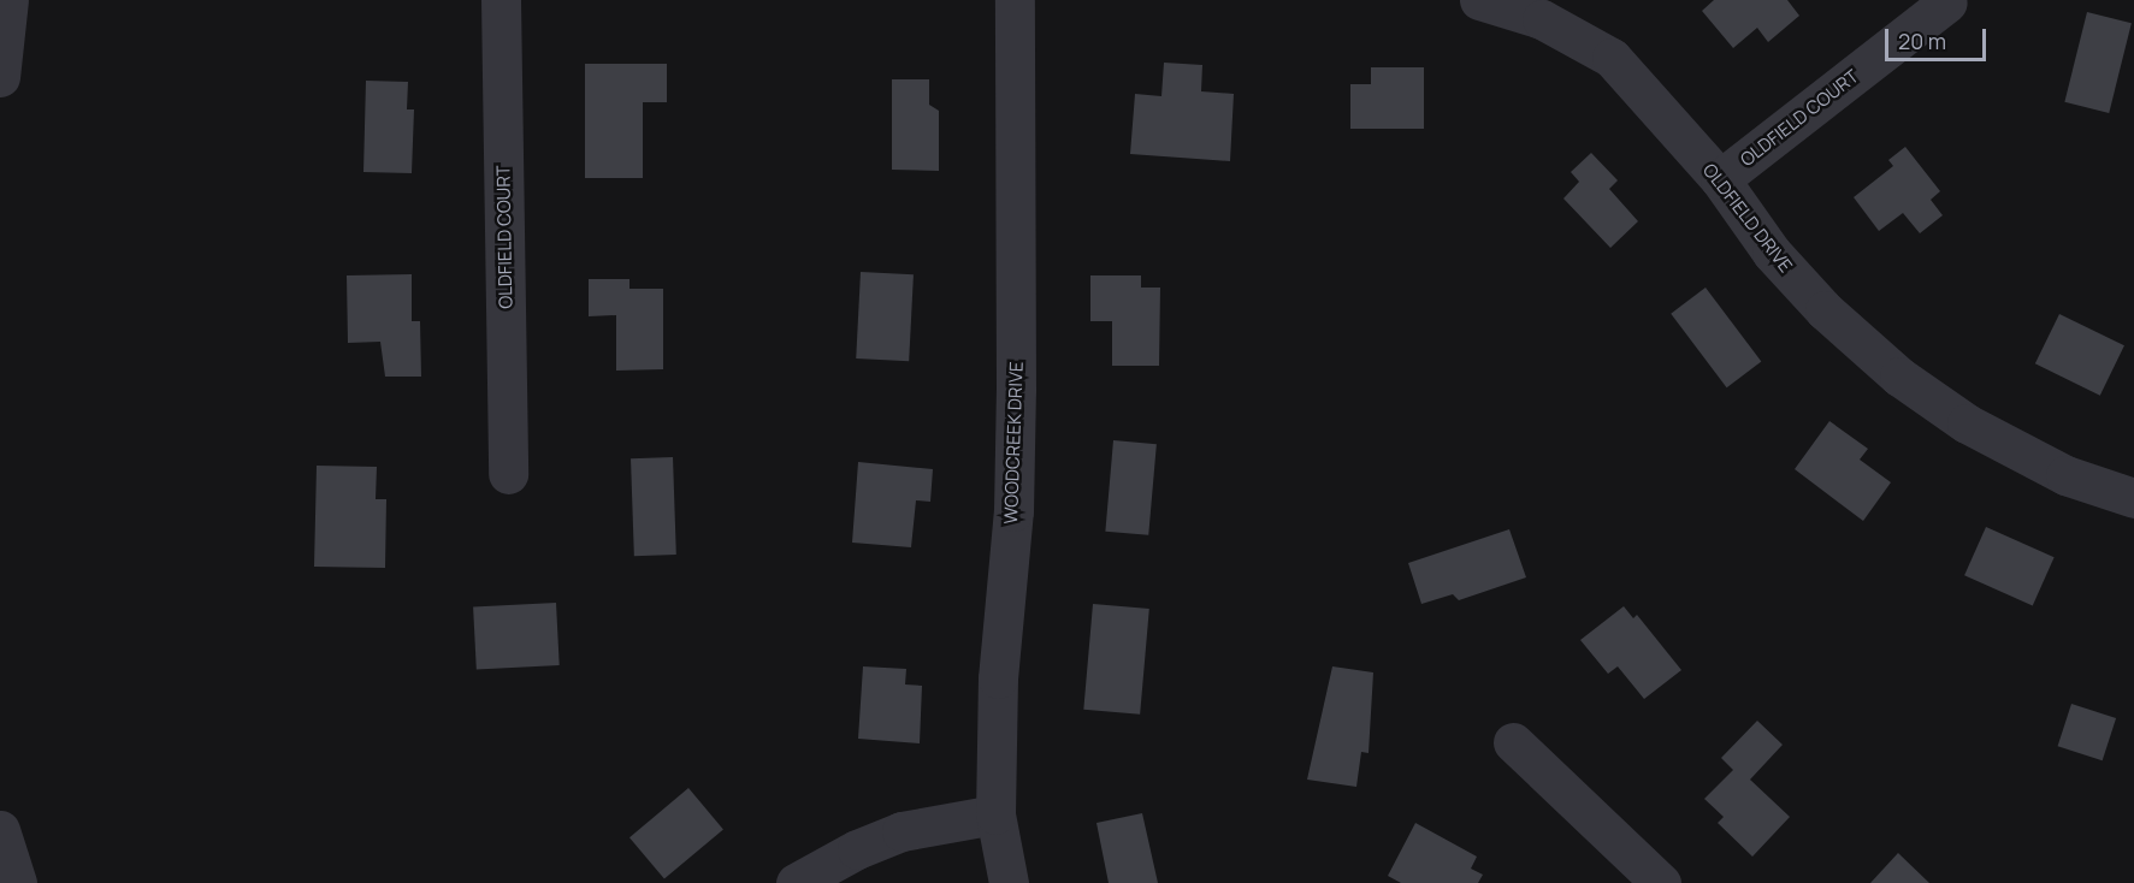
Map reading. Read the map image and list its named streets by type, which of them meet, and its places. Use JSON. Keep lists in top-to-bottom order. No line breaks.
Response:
{"streets":{"street":["OLDFIELD COURT","OLDFIELD DRIVE","WOODCREEK DRIVE"]},"crossings":[["OLDFIELD COURT","OLDFIELD DRIVE"]],"scale_bar":"20 m"}
